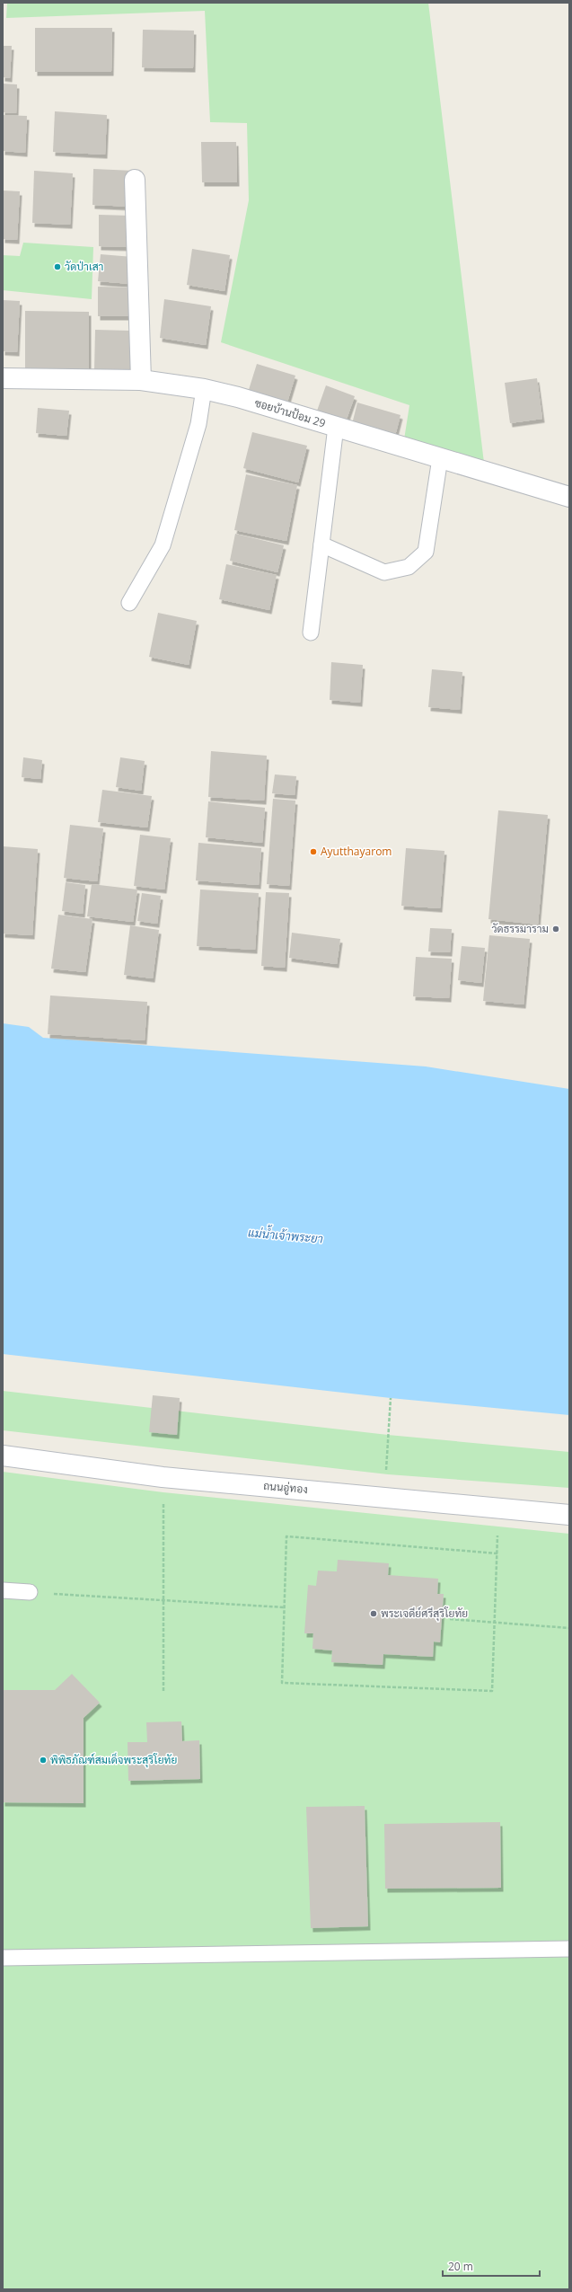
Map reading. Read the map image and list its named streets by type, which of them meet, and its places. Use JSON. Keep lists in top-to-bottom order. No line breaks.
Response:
{"streets":{"street":["ซอยบ้านป้อม 29","ถนนอู่ทอง"]},"water":["แม่น้ำเจ้าพระยา"],"places":["วัดป่าเสา","Ayutthayarom","วัดธรรมาราม","พระเจดีย์ศรีสุริโยทัย","พิพิธภัณฑ์สมเด็จพระสุริโยทัย"],"scale_bar":"20 m"}
